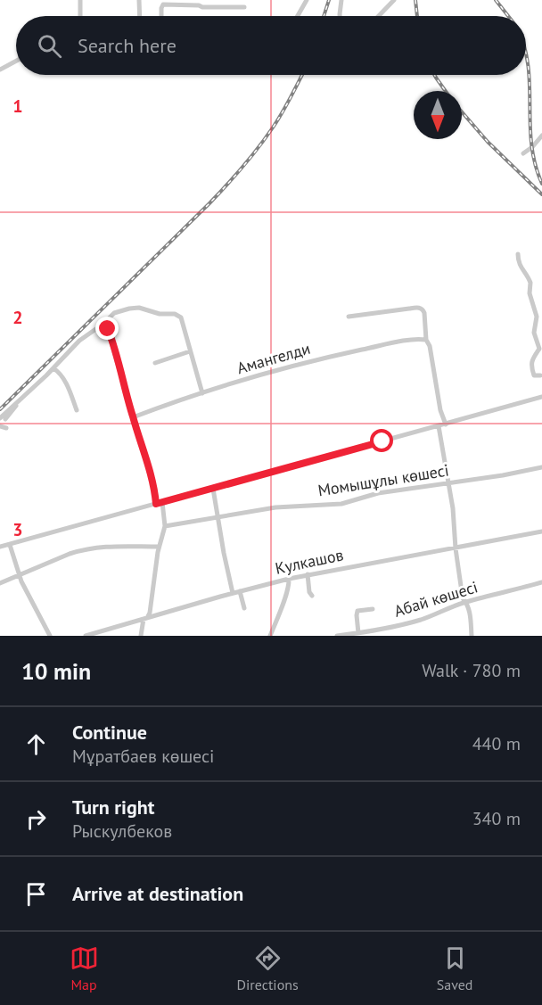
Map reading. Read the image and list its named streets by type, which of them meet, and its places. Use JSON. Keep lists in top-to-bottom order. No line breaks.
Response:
{"streets":{"street":["Амангелди","Момышұлы көшесі","Кулкашов","Абай көшесі"]},"north":"bottom","page":{"search":"Search here","heading":["10 min","Walk · 780 m"],"list":[["Continue","Мұратбаев көшесі","440 m"],["Turn right","Рыскулбеков","340 m"],"Arrive at destination"],"nav":["Map","Directions","Saved"]},"grid":{"rows":["1","2","3"]}}
